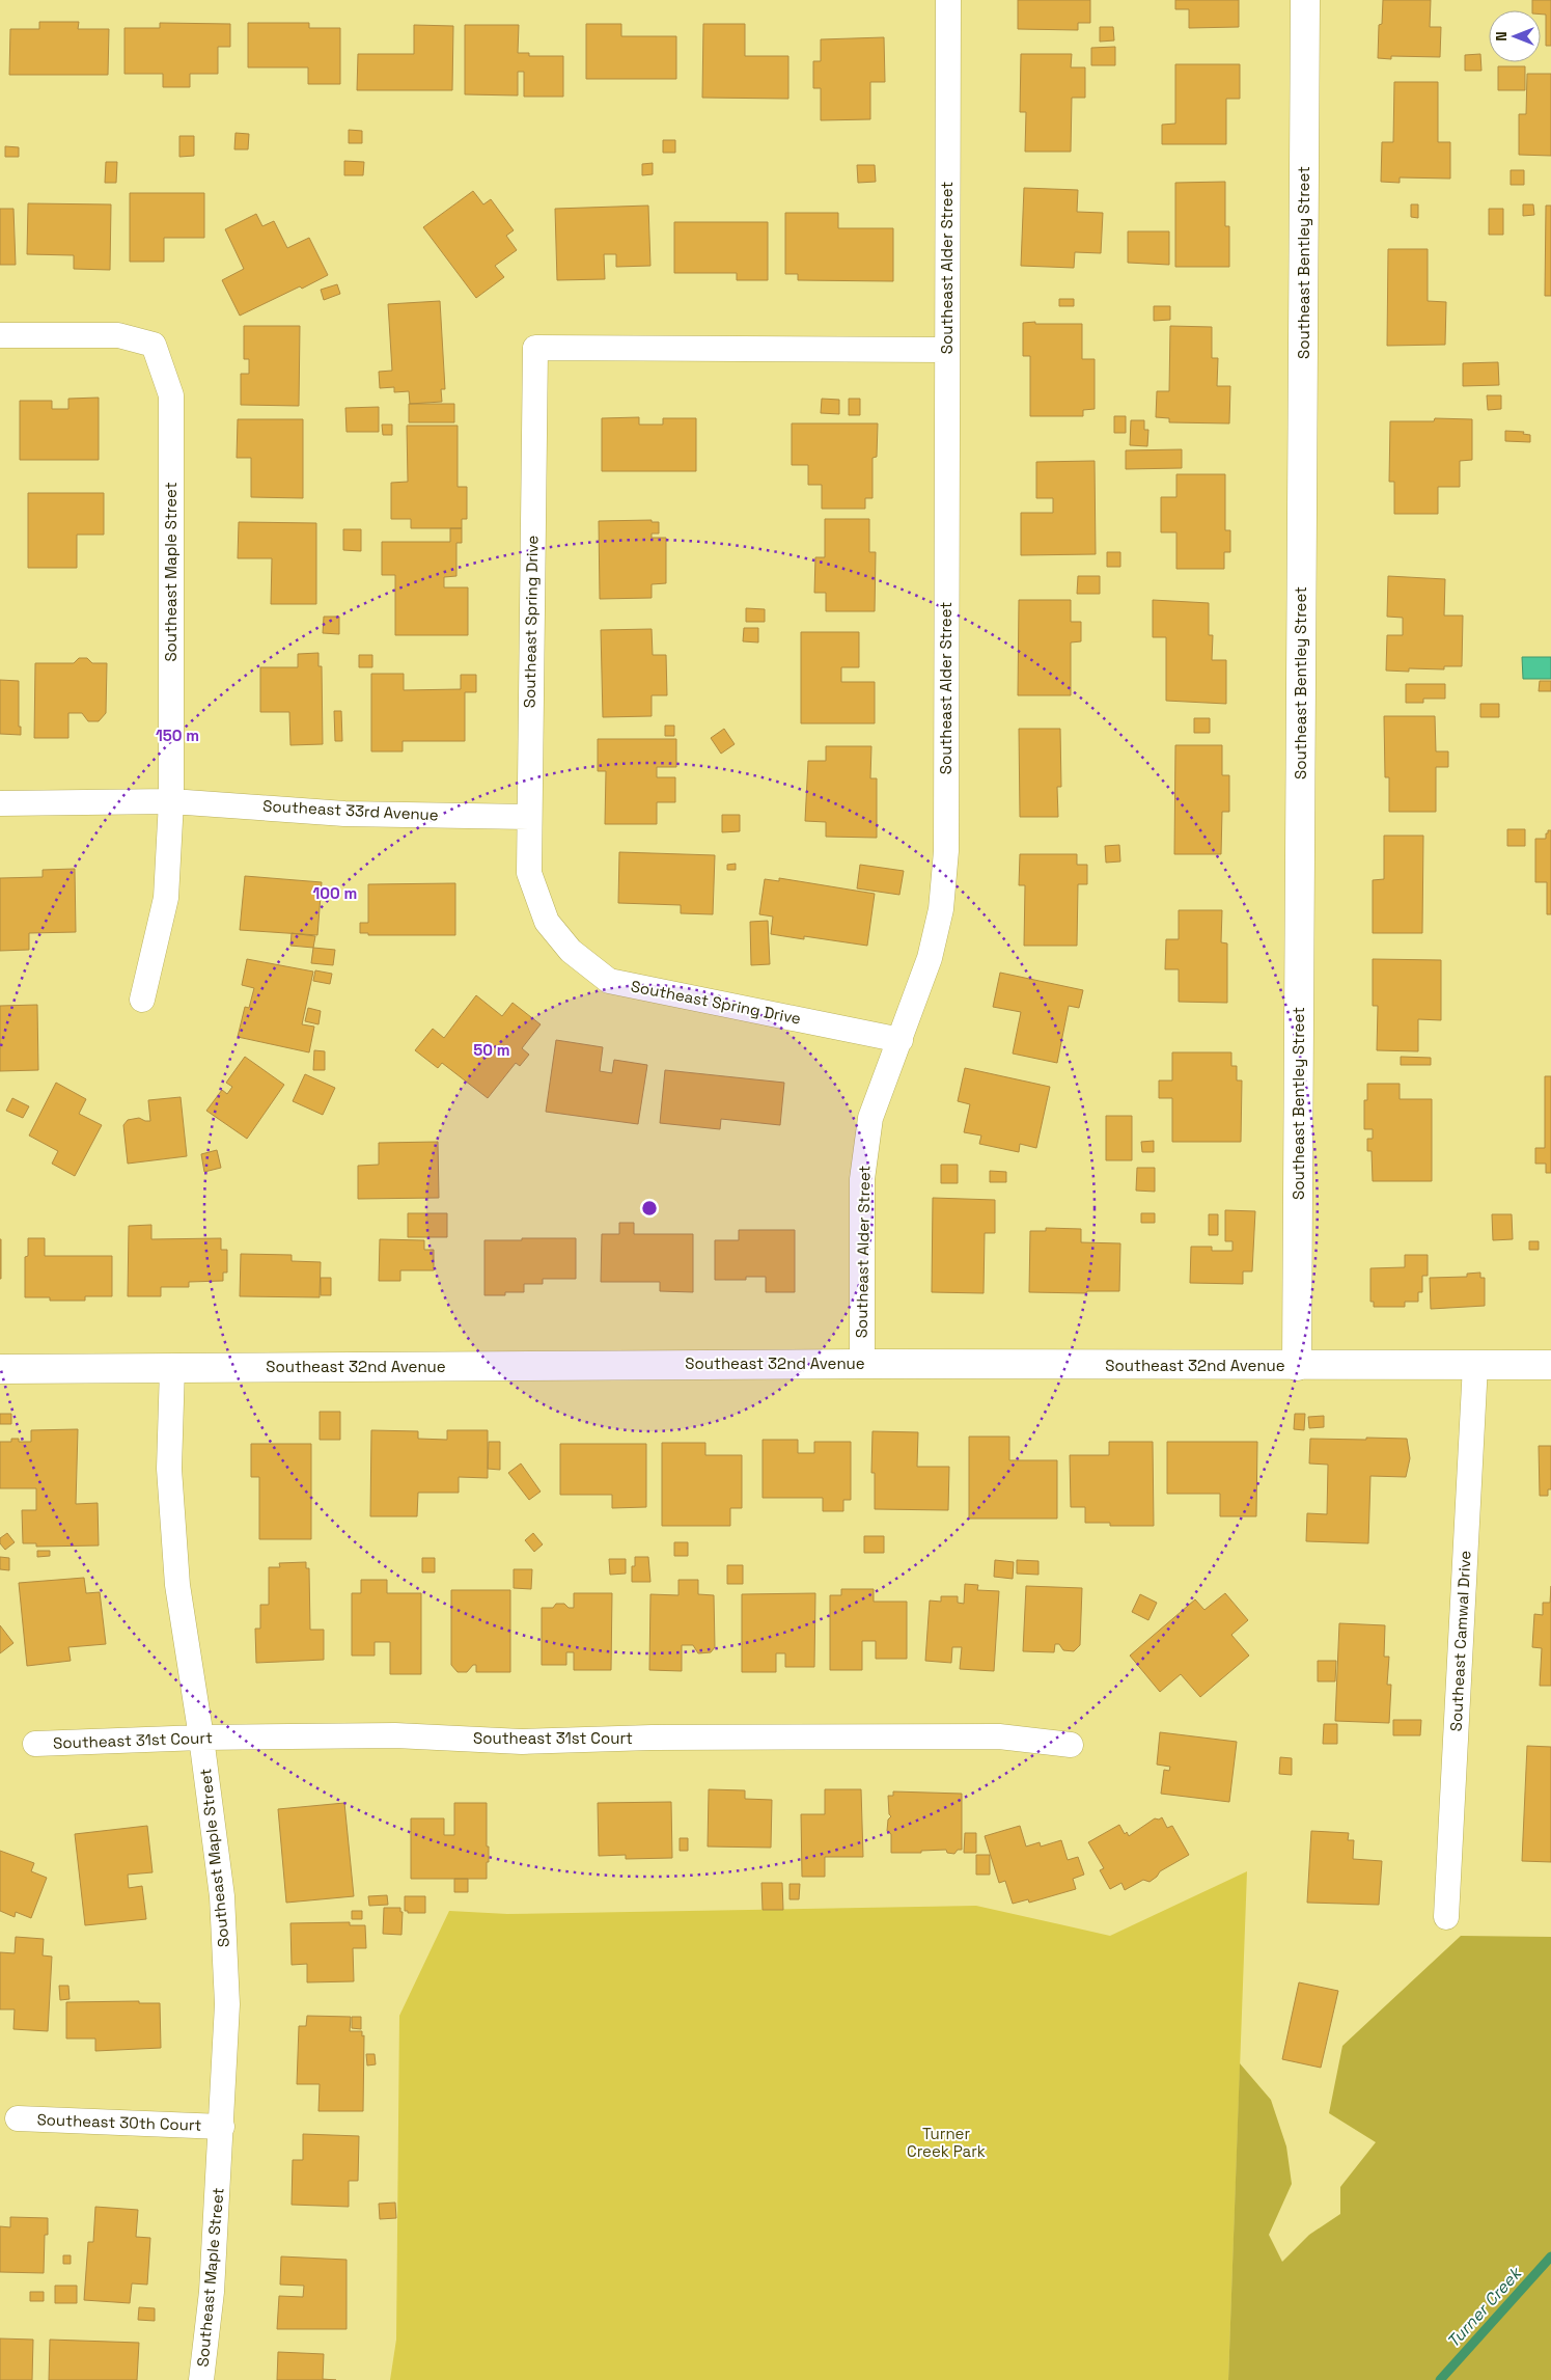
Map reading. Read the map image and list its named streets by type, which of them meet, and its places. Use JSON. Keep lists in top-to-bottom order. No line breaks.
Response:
{"streets":{"main road":["Southeast Bentley Street","Southeast 32nd Avenue"],"street":["Southeast Alder Street","Southeast Maple Street","Southeast Spring Drive","Southeast 33rd Avenue","Southeast Camwal Drive","Southeast 31st Court","Southeast 30th Court"]},"crossings":[["Southeast Bentley Street","Southeast 32nd Avenue"],["Southeast Alder Street","Southeast Spring Drive"],["Southeast Alder Street","Southeast 32nd Avenue"],["Southeast Maple Street","Southeast 33rd Avenue"],["Southeast Maple Street","Southeast 32nd Avenue"],["Southeast Maple Street","Southeast 31st Court"],["Southeast Maple Street","Southeast 30th Court"],["Southeast Spring Drive","Southeast 33rd Avenue"],["Southeast 32nd Avenue","Southeast Camwal Drive"]],"water":["Turner Creek"],"parks":["Turner Creek Park"],"north":"left","rings":["150 m","100 m","50 m"]}
